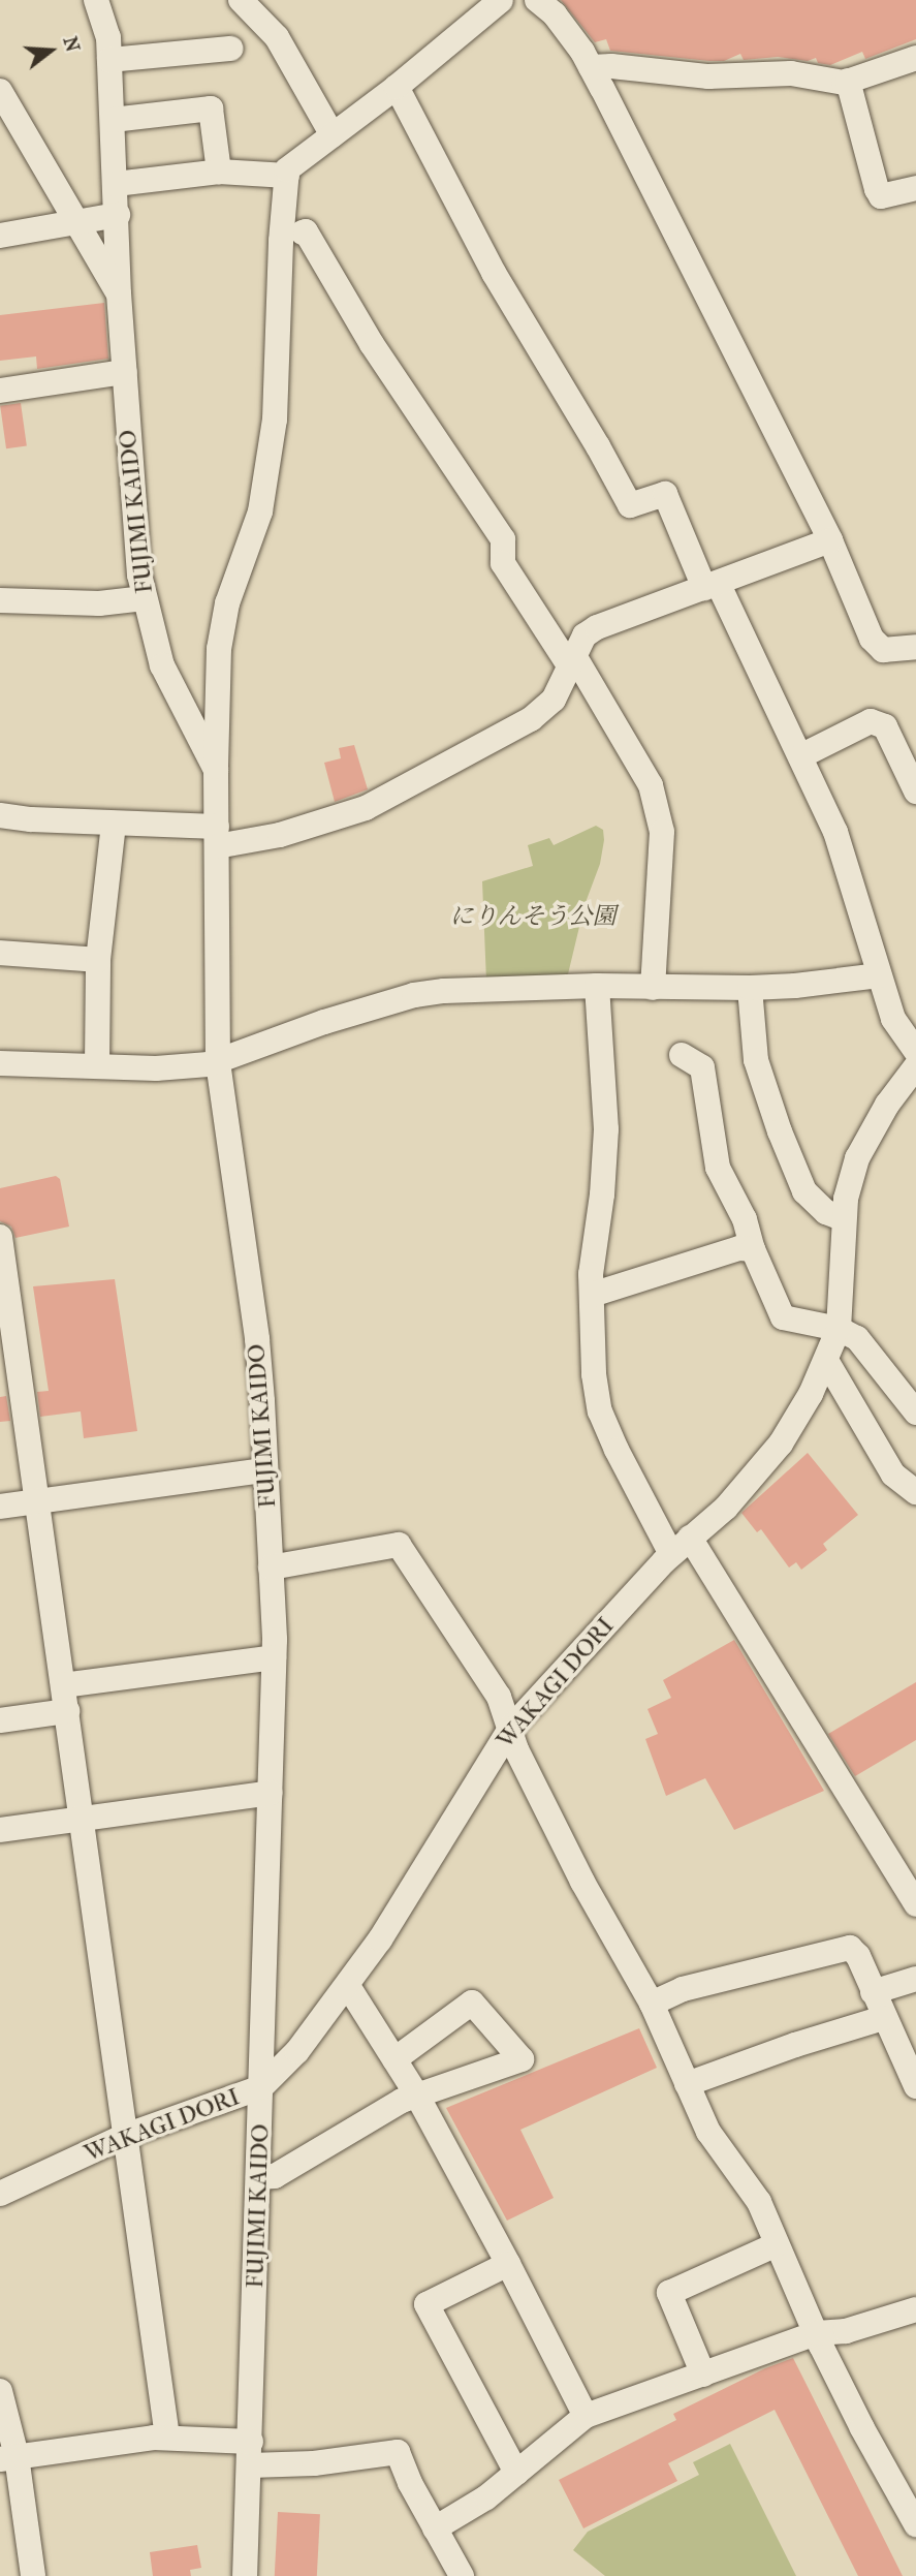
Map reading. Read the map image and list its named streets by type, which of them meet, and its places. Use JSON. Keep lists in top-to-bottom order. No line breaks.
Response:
{"streets":{"street":["FUJIMI KAIDO","WAKAGI DORI"]},"crossings":[["FUJIMI KAIDO","WAKAGI DORI"]],"parks":["にりんそう公園"],"north":"right"}
